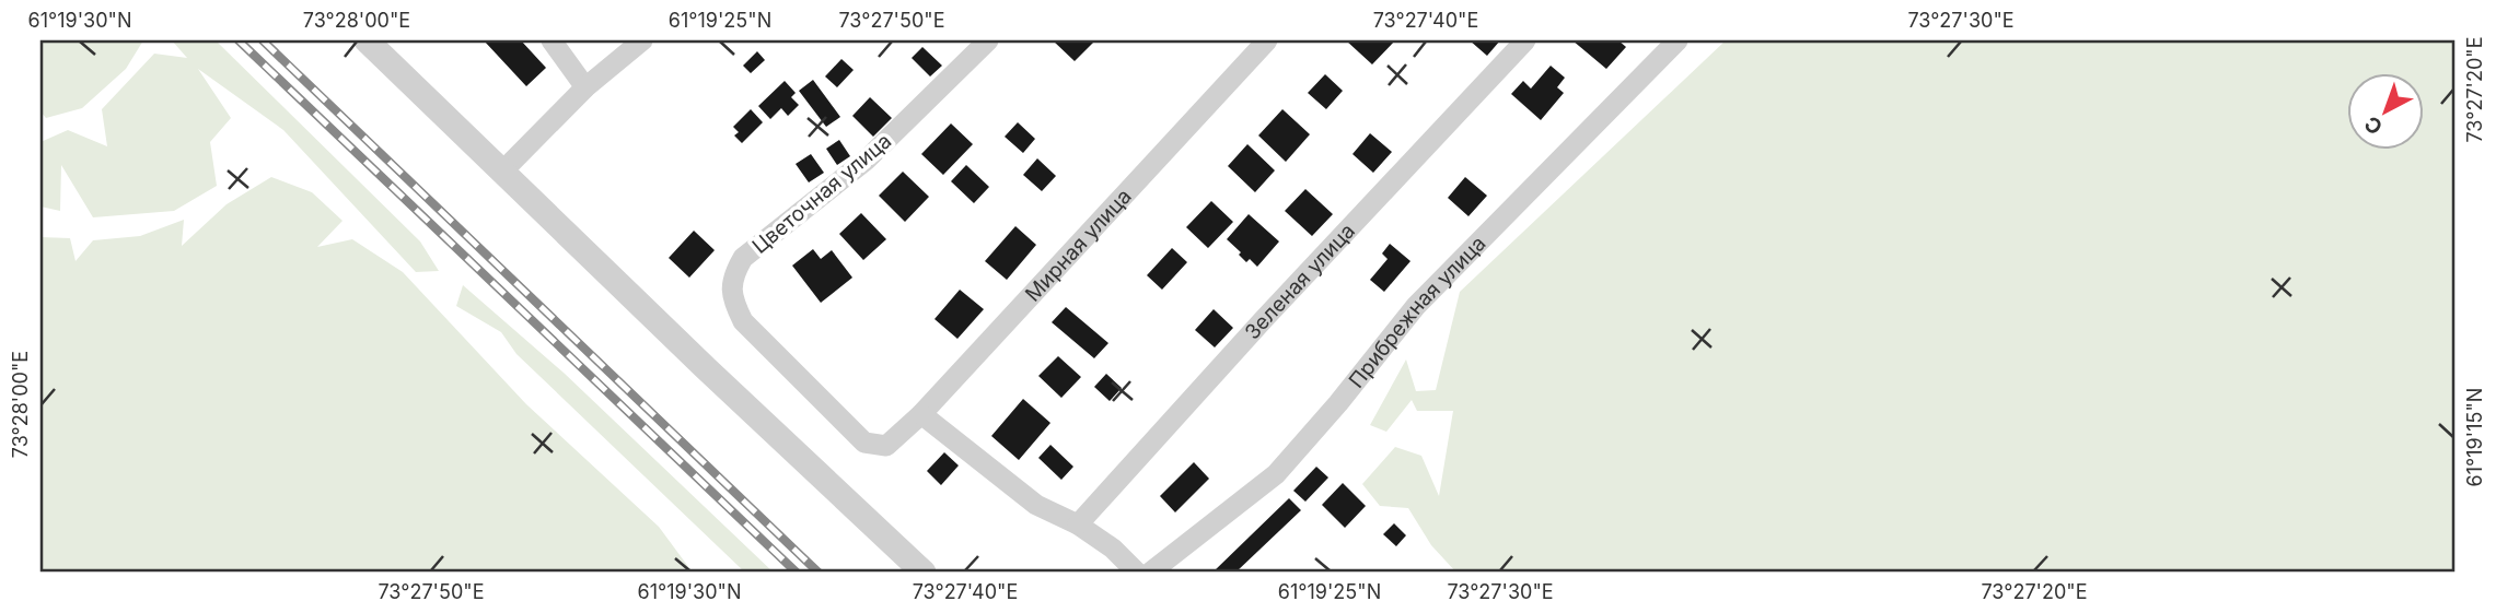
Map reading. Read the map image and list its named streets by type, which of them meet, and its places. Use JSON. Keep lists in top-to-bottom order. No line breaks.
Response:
{"streets":{"street":["Цветочная улица","Мирная улица","Зеленая улица","Прибрежная улица"]},"crossings":[["Цветочная улица","Мирная улица"]],"north":"bottom left","coordinates":["61°19'30\"N","73°28'00\"E","61°19'25\"N","73°27'50\"E","73°27'40\"E","73°27'30\"E","73°27'20\"E","61°19'15\"N"]}
